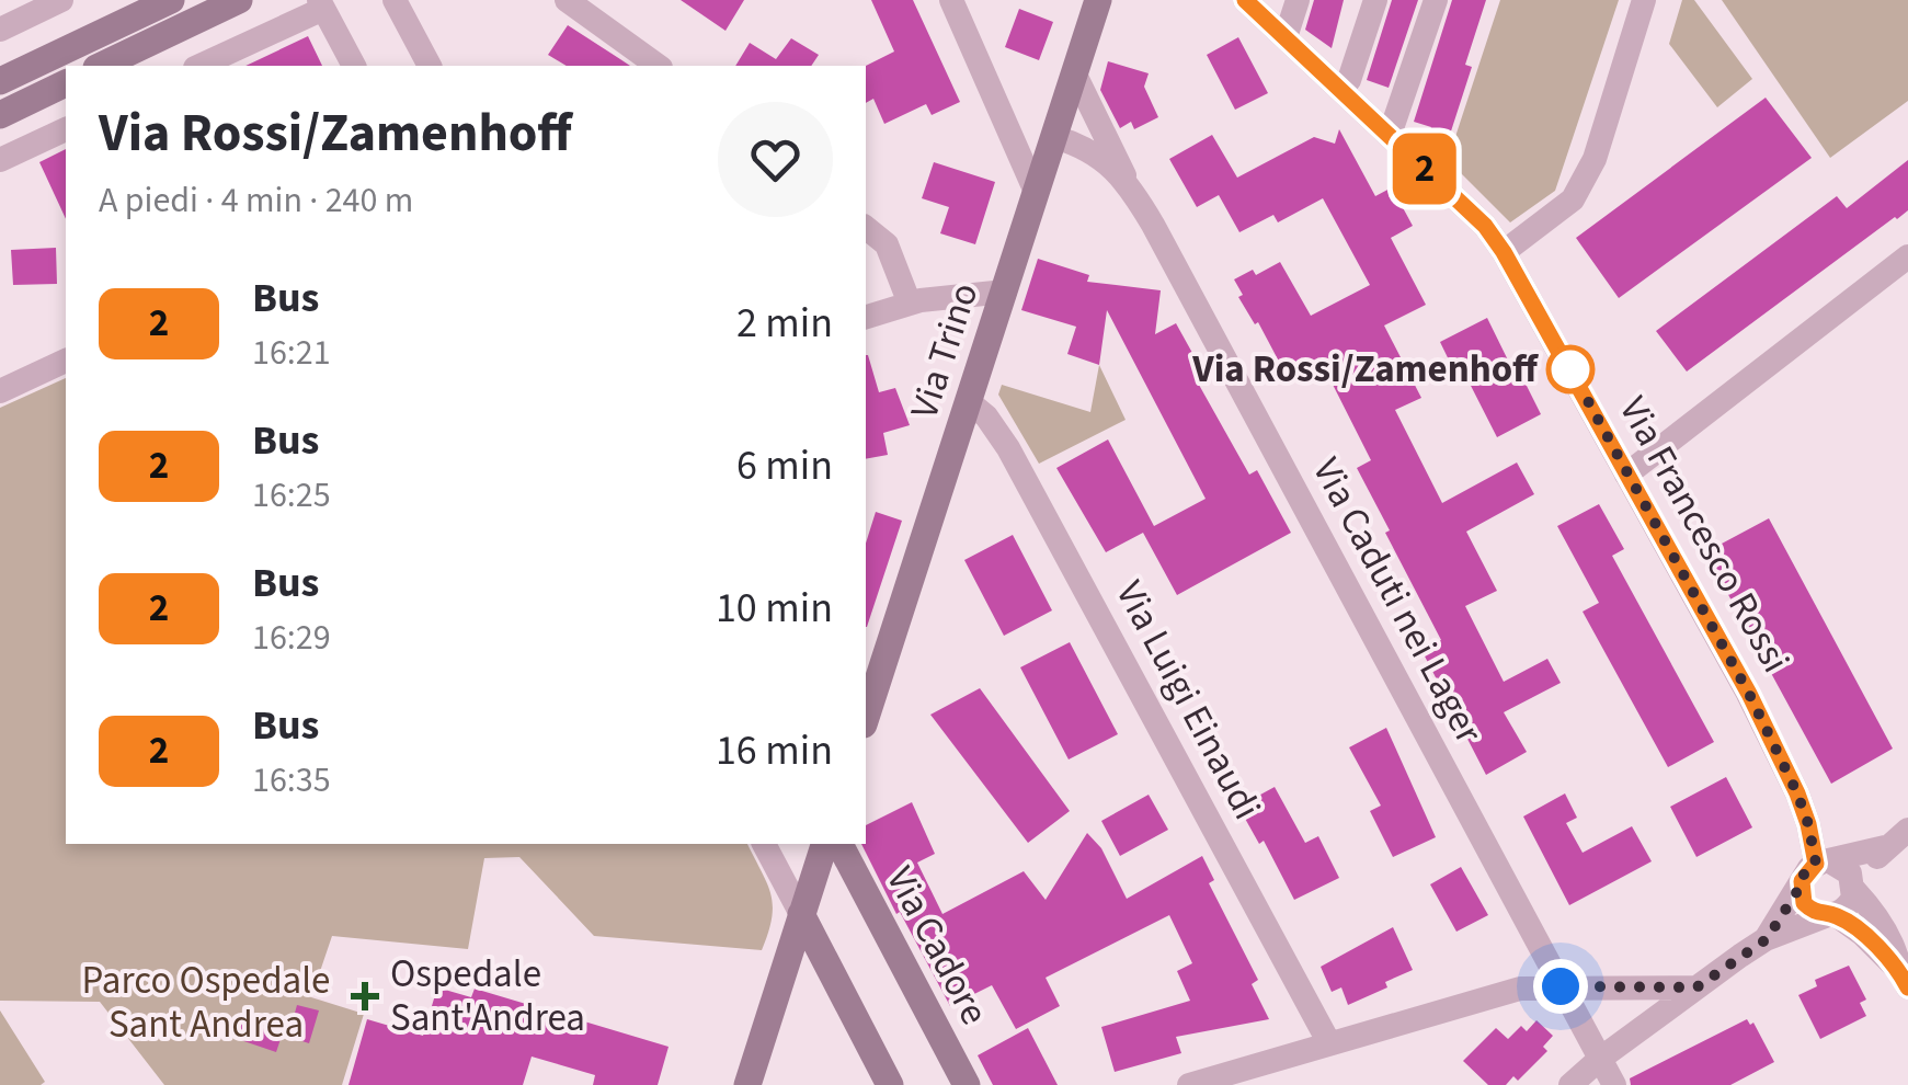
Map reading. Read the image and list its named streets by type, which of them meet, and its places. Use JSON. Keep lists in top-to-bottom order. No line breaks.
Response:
{"streets":{"main road":["Via Trino","Via Cadore"],"street":["Via Francesco Rossi","Via Caduti nei Lager","Via Luigi Einaudi"]},"crossings":[["Via Trino","Via Caduti nei Lager"],["Via Trino","Via Luigi Einaudi"]],"parks":["Parco Ospedale Sant Andrea"],"places":{"other":["Via Rossi/Zamenhoff"],"health":["Ospedale Sant'Andrea"]},"lines":["bus line 2"],"page":{"on_map":"2","heading":["Via Rossi/Zamenhoff","A piedi · 4 min · 240 m"],"list":[{"mark":"2","name":"Bus","note":"16:21","value":"2 min"},{"mark":"2","name":"Bus","note":"16:25","value":"6 min"},{"mark":"2","name":"Bus","note":"16:29","value":"10 min"},{"mark":"2","name":"Bus","note":"16:35","value":"16 min"}]}}
